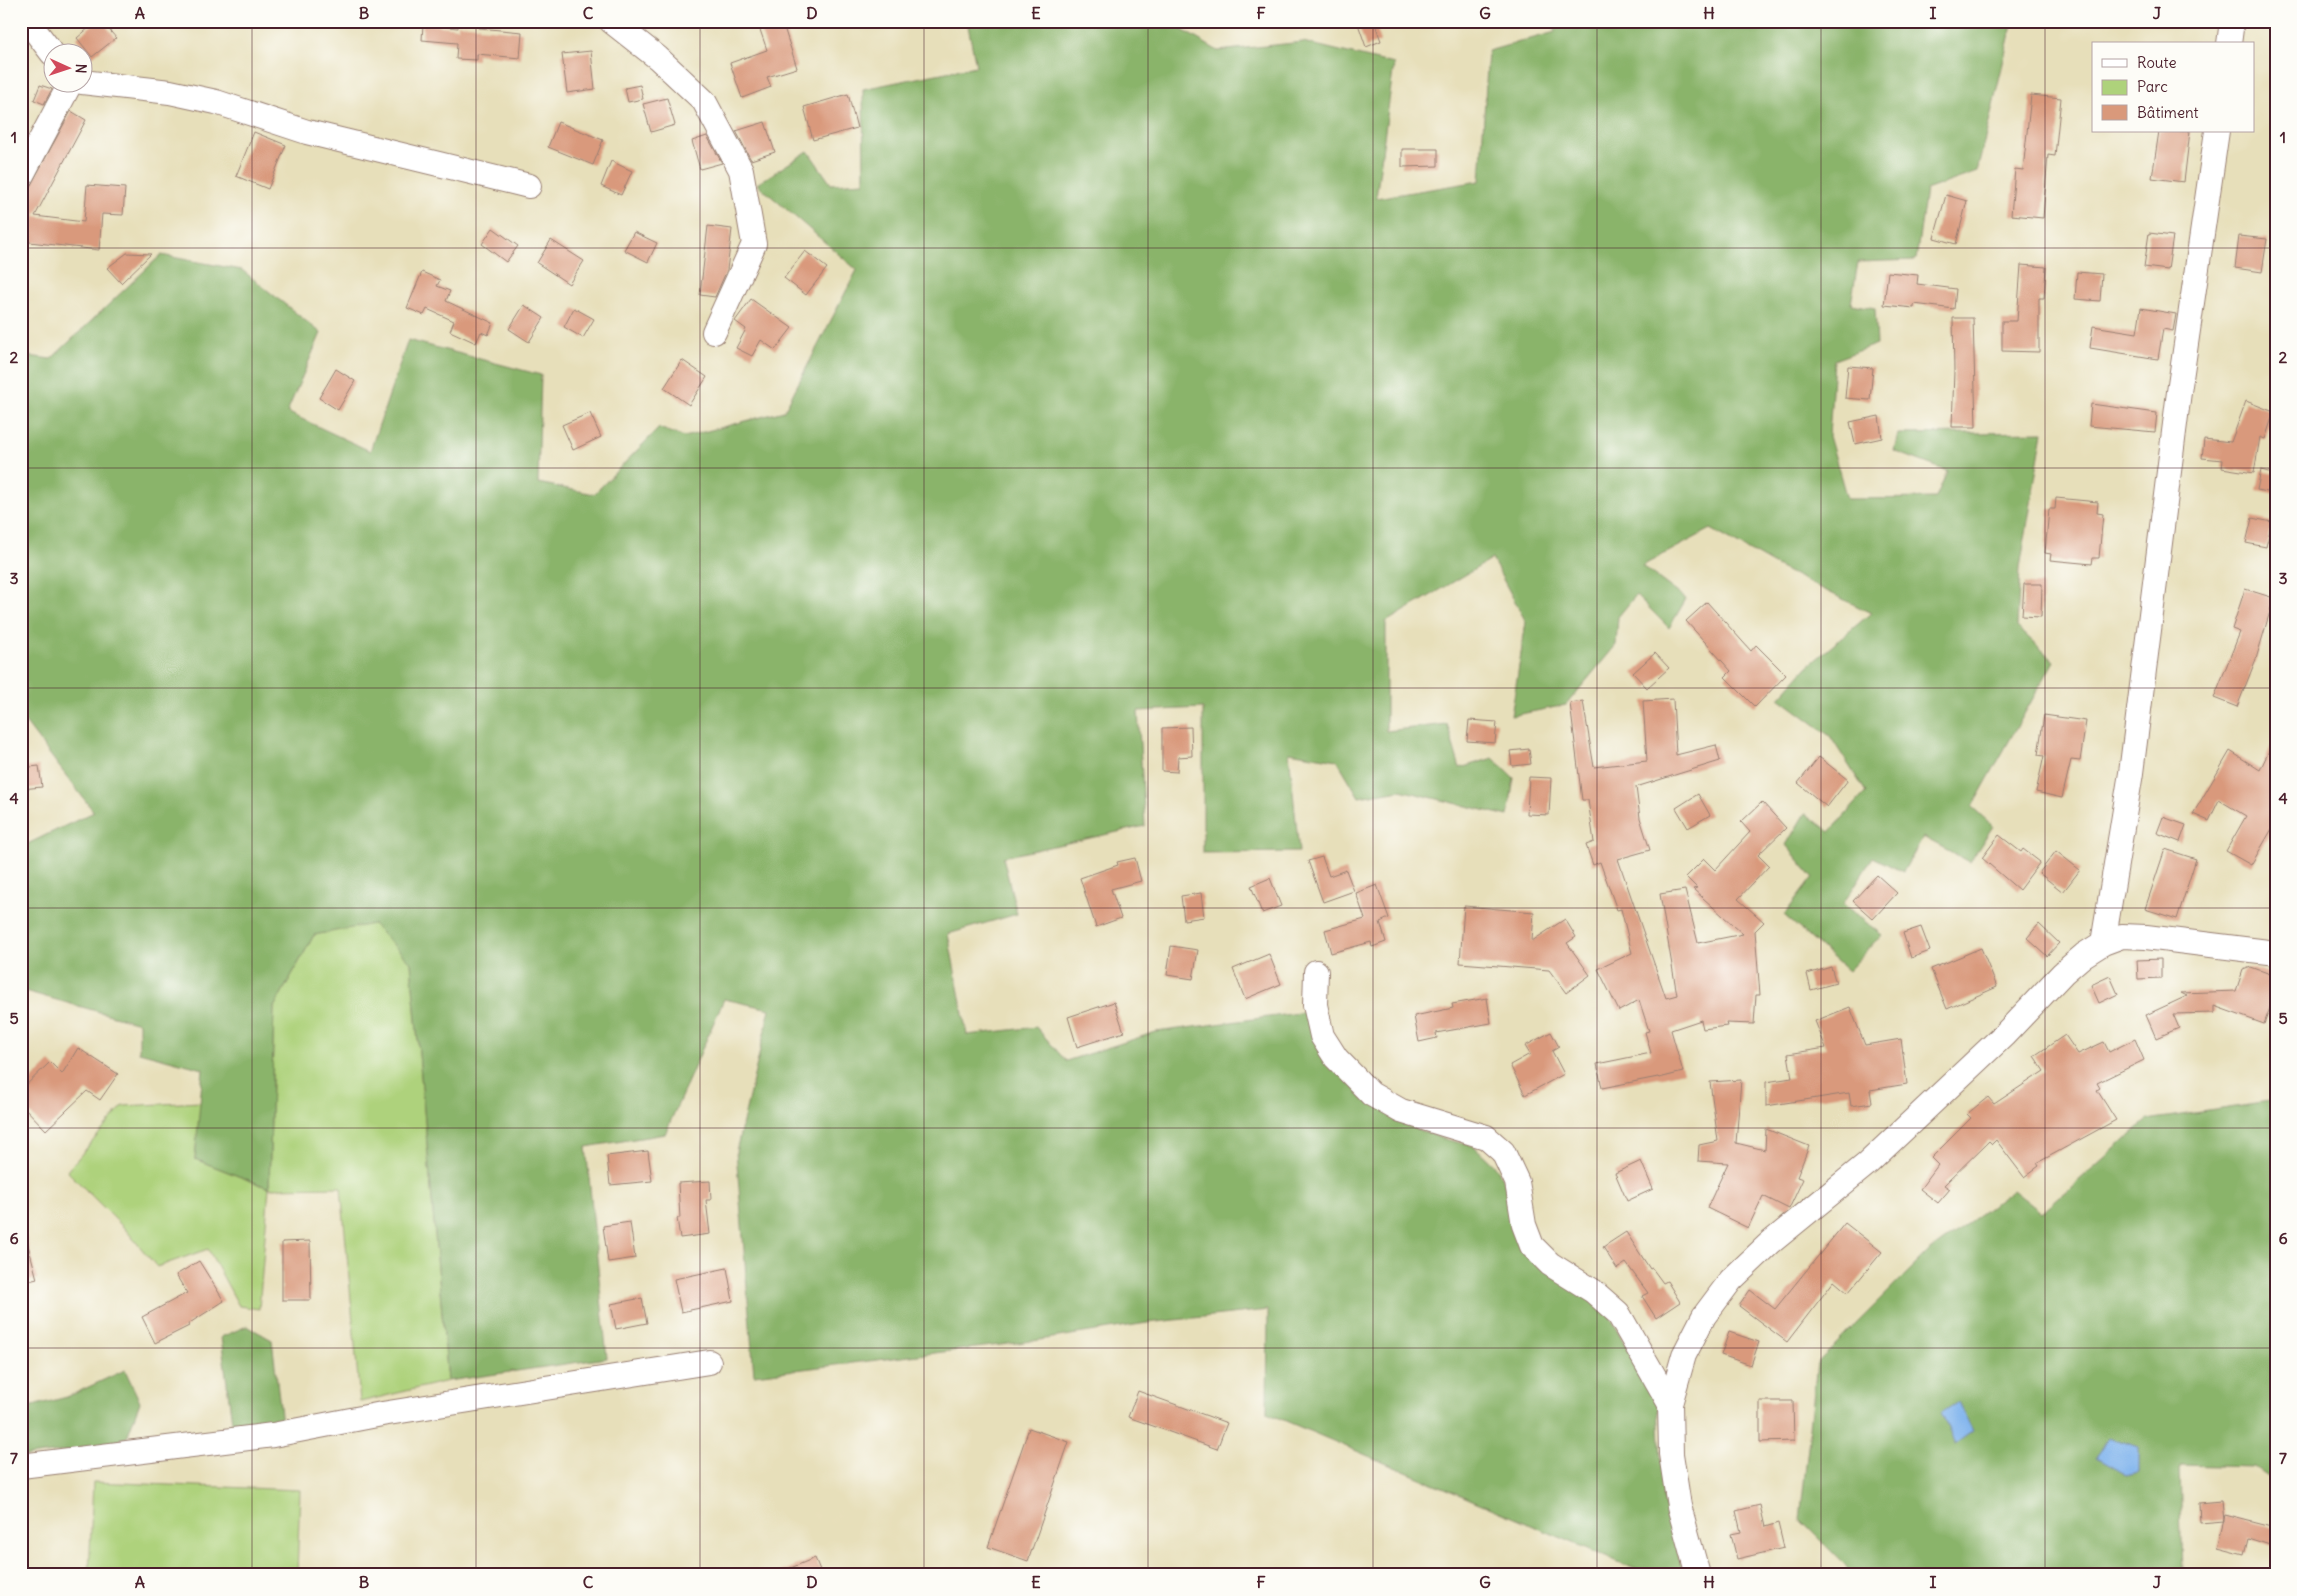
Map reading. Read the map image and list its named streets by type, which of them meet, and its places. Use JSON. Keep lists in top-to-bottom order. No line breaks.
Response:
{"legend":["Route","Parc","Bâtiment"],"north":"right","grid":{"columns":["A","B","C","D","E","F","G","H","I","J"],"rows":["1","2","3","4","5","6","7"]}}
